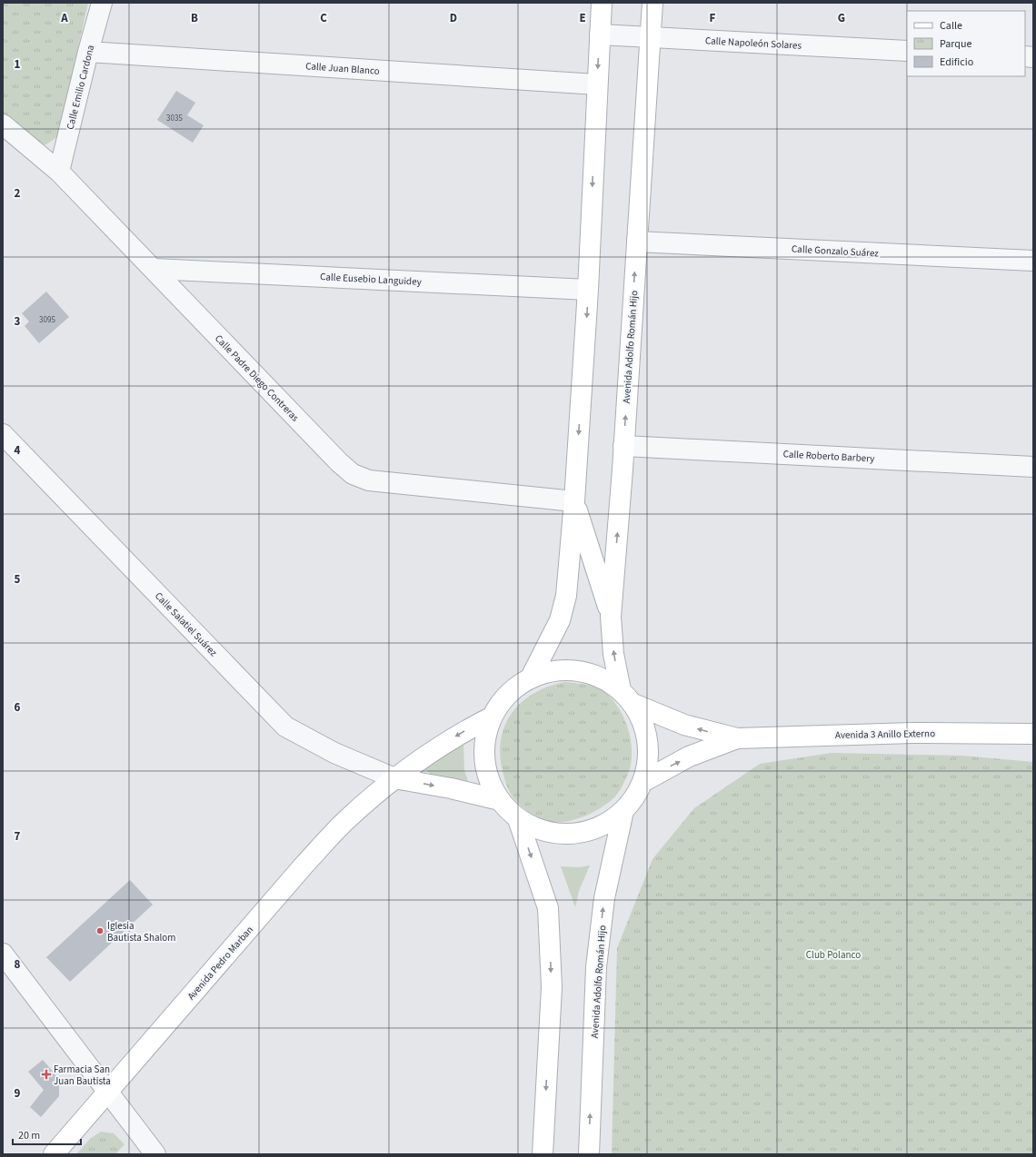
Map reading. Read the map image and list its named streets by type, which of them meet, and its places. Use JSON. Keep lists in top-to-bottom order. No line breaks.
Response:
{"streets":{"main road":["Avenida Adolfo Román Hijo","Avenida 3 Anillo Externo","Avenida Pedro Marban"],"street":["Calle Napoleón Solares","Calle Juan Blanco","Calle Emilio Cardona","Calle Gonzalo Suárez","Calle Eusebio Languidey","Calle Padre Diego Contreras","Calle Roberto Barbery","Calle Salatiel Suárez"]},"crossings":[["Calle Napoleón Solares","Avenida Adolfo Román Hijo"],["Calle Juan Blanco","Calle Emilio Cardona"],["Calle Emilio Cardona","Calle Padre Diego Contreras"],["Calle Gonzalo Suárez","Avenida Adolfo Román Hijo"],["Calle Eusebio Languidey","Calle Padre Diego Contreras"],["Avenida Adolfo Román Hijo","Calle Roberto Barbery"],["Avenida Adolfo Román Hijo","Avenida 3 Anillo Externo"],["Calle Salatiel Suárez","Avenida Pedro Marban"],["Avenida 3 Anillo Externo","Avenida Pedro Marban"]],"parks":["Club Polanco"],"places":{"other":["Iglesia Bautista Shalom"],"health":["Farmacia San Juan Bautista"]},"house_numbers":["3035","3095"],"legend":["Calle","Parque","Edificio"],"scale_bar":"20 m","grid":{"columns":["A","B","C","D","E","F","G"],"rows":["1","2","3","4","5","6","7","8","9"]}}
